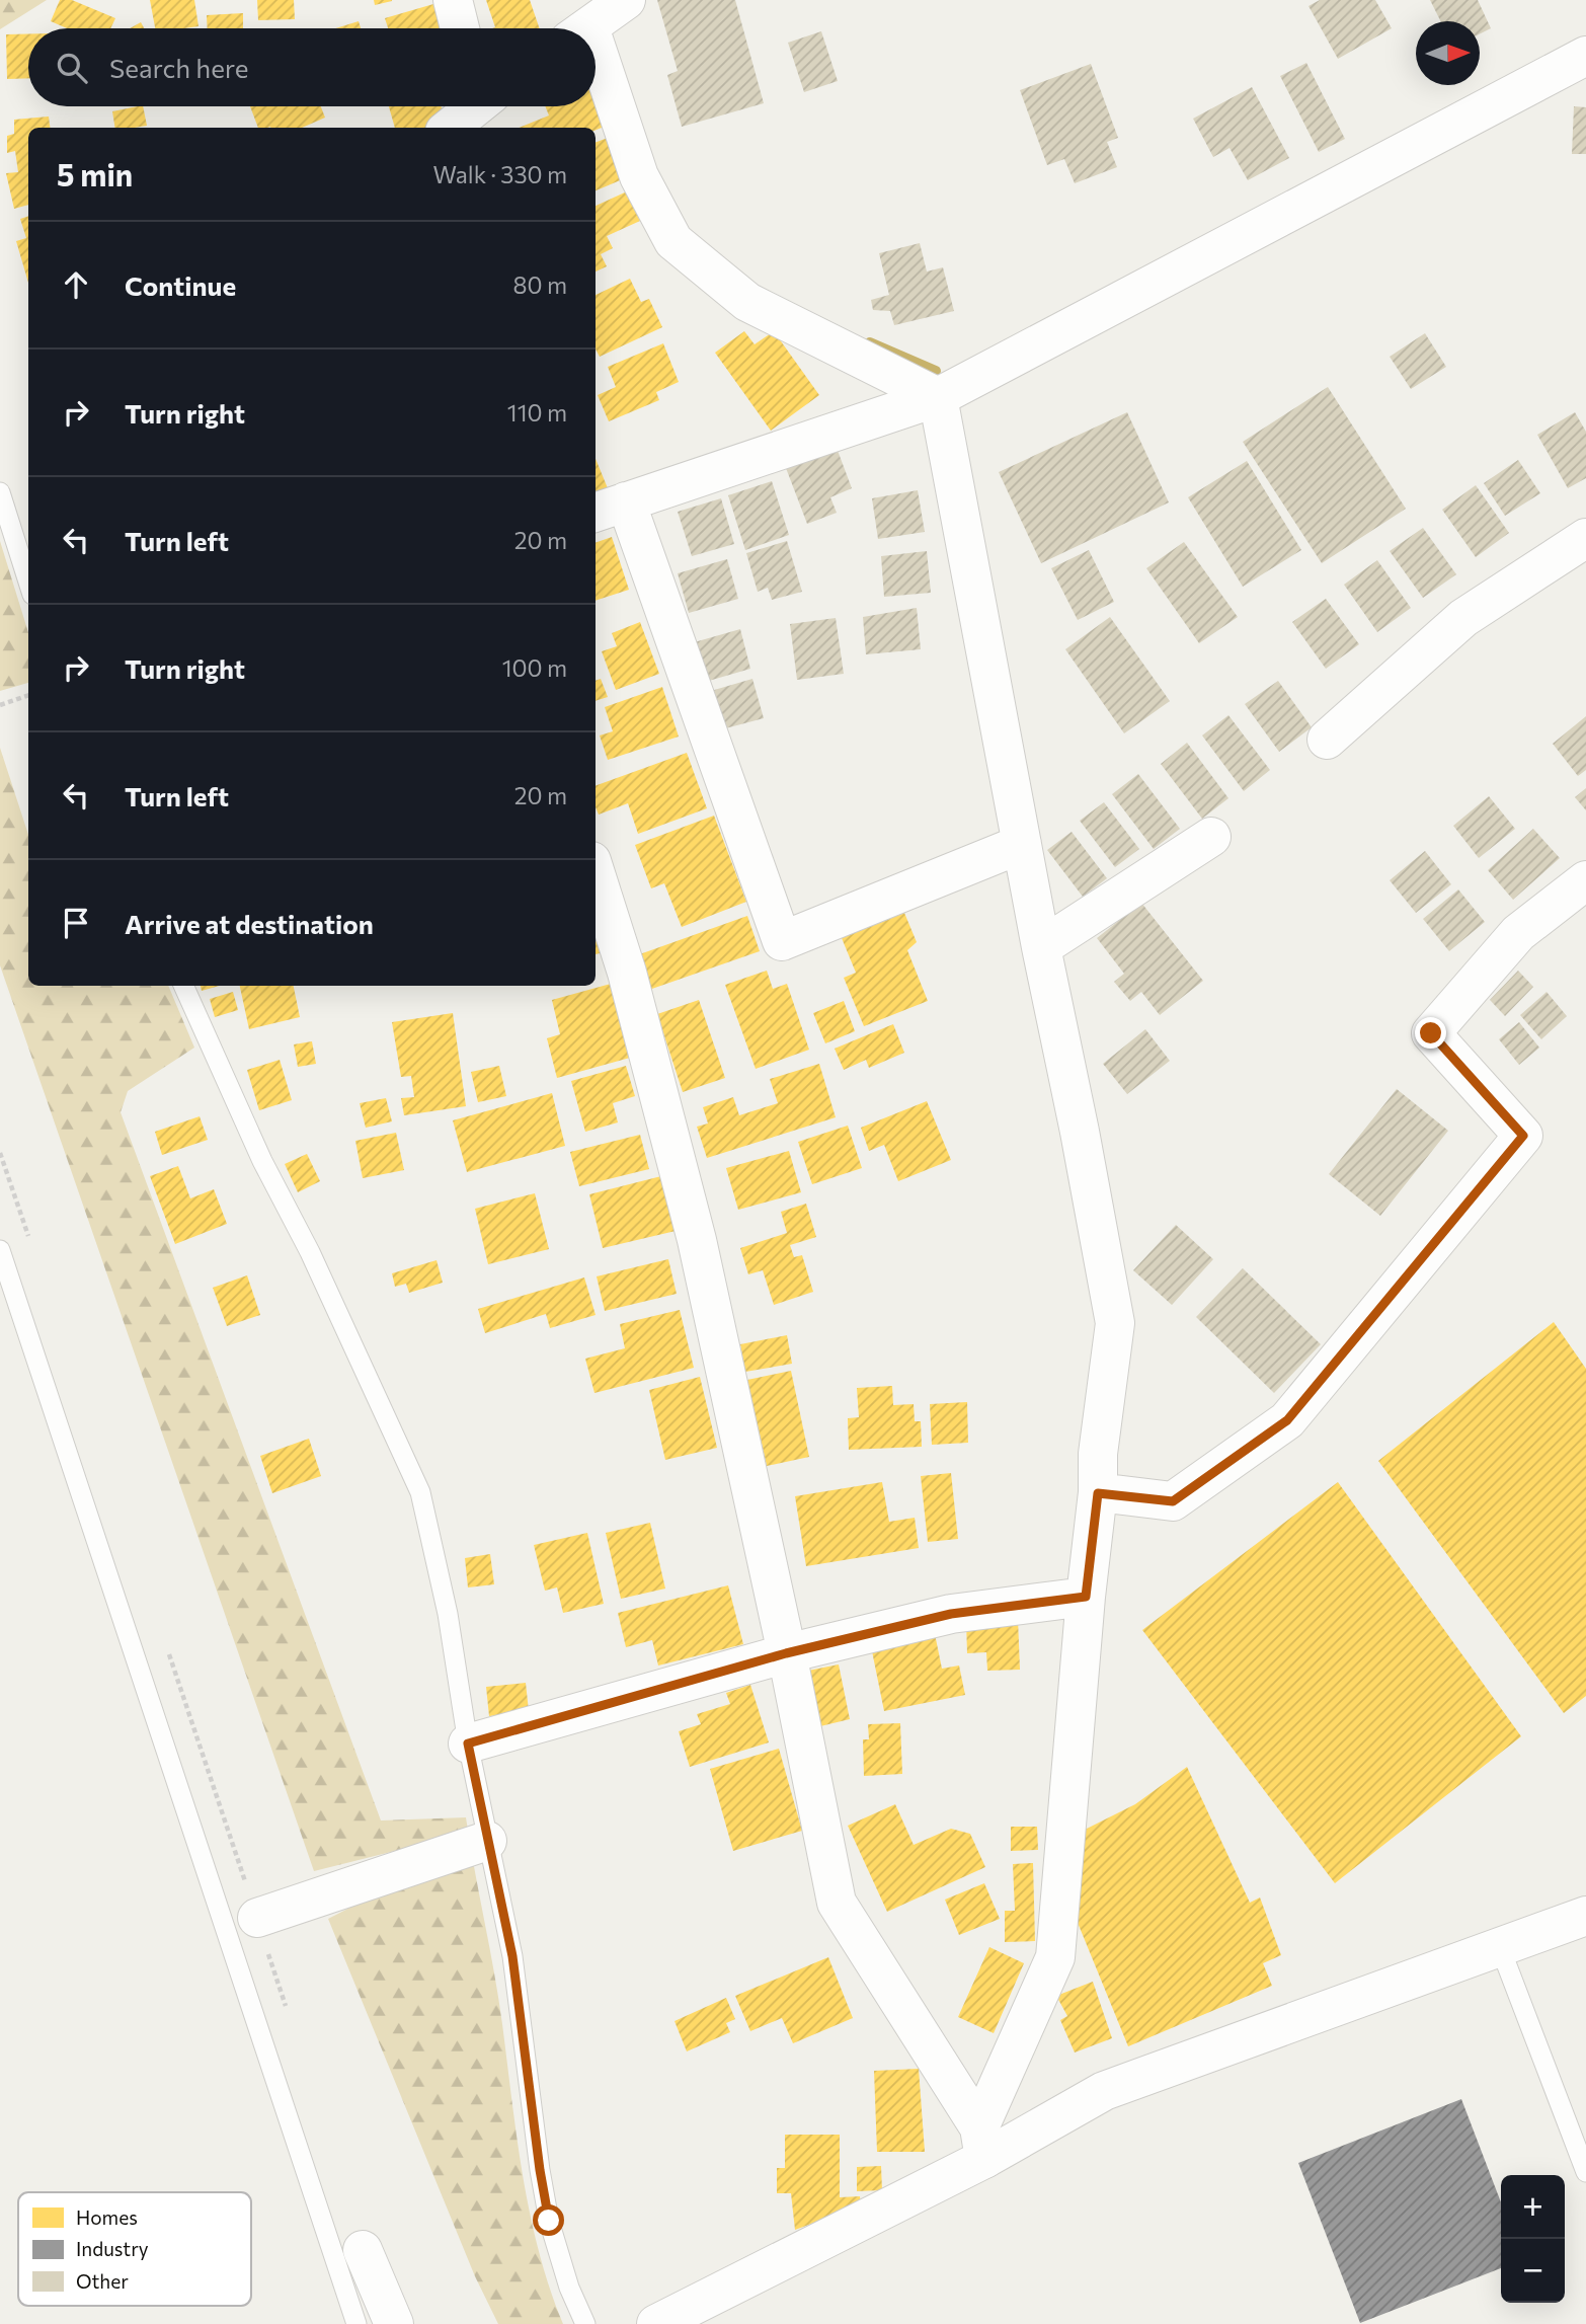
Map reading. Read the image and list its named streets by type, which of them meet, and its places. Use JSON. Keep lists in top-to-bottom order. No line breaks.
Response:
{"legend":["Homes","Industry","Other"],"north":"right","page":{"search":"Search here","heading":["5 min","Walk · 330 m"],"list":[["Continue","80 m"],["Turn right","110 m"],["Turn left","20 m"],["Turn right","100 m"],["Turn left","20 m"],"Arrive at destination"],"map_buttons":["+","−"]}}
